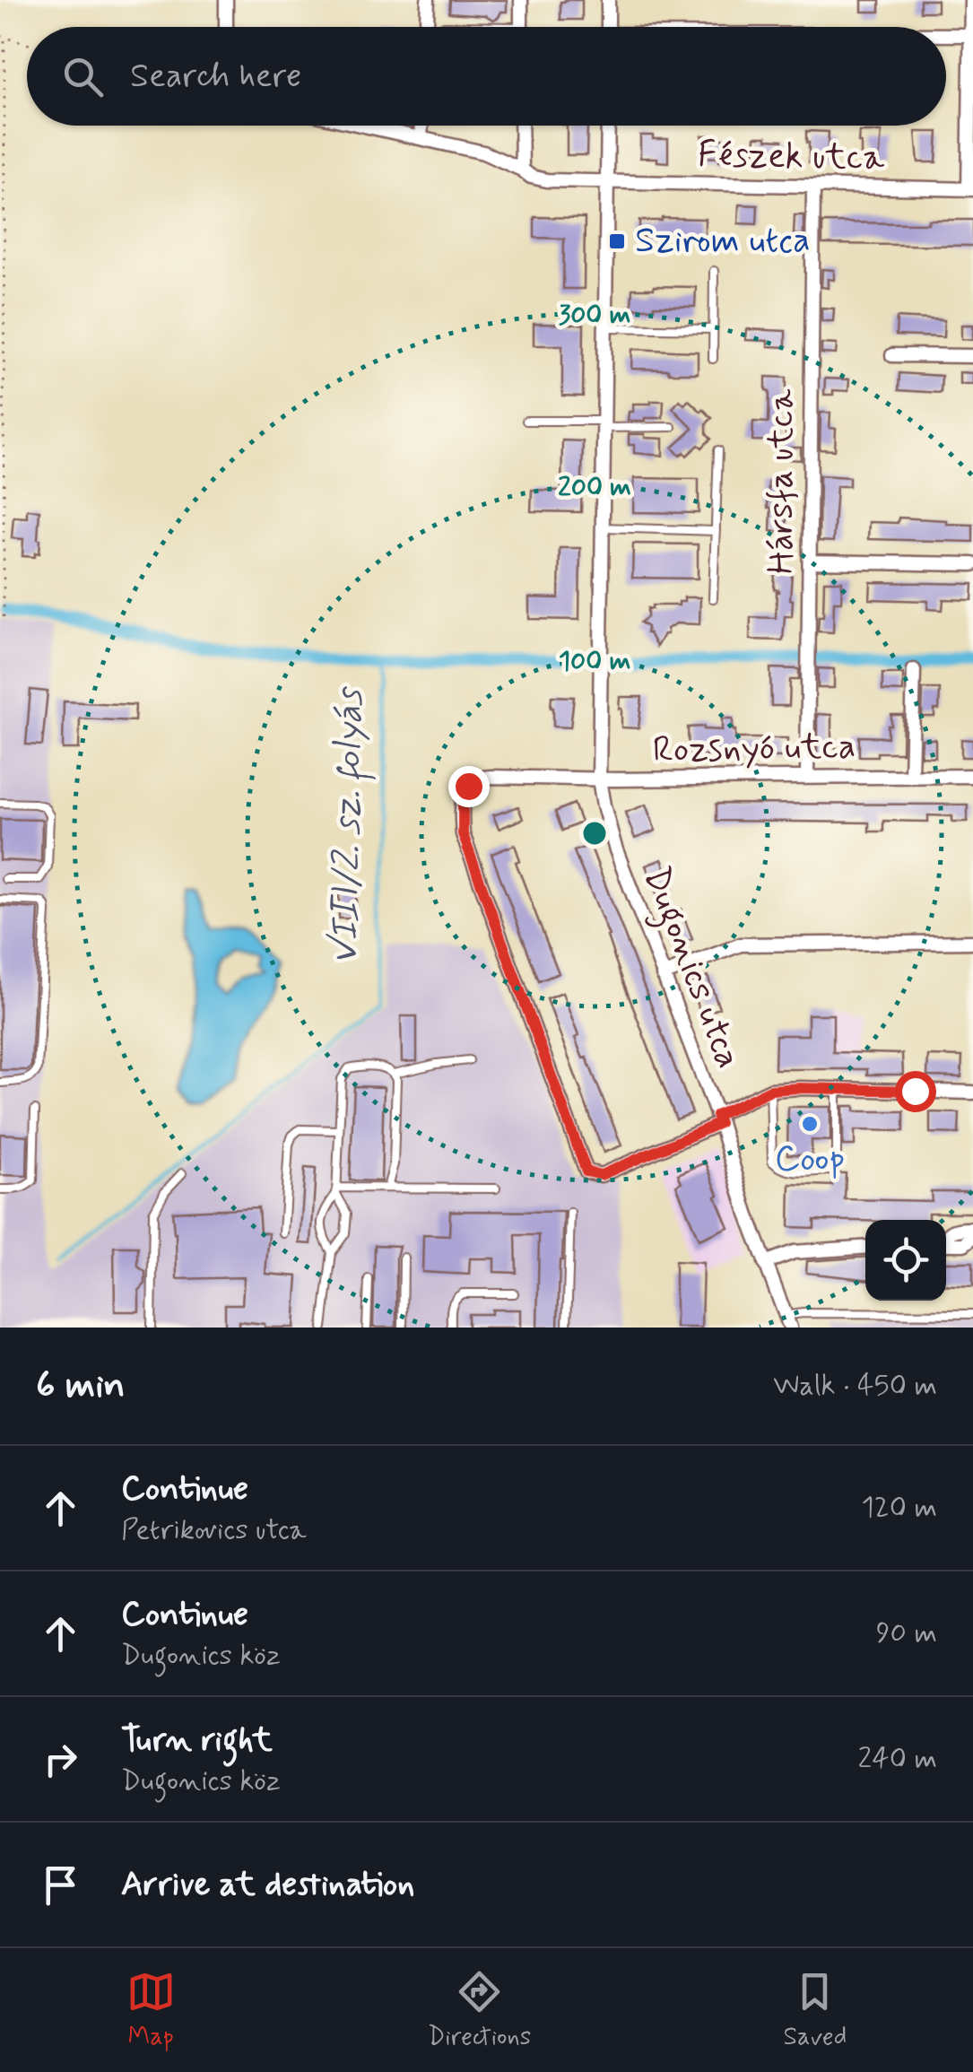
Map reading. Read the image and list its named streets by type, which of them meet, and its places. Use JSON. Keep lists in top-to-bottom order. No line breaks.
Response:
{"streets":{"street":["Fészek utca","Hársfa utca","Rozsnyó utca","Dugonics utca"]},"crossings":[["Fészek utca","Hársfa utca"],["Fészek utca","Dugonics utca"],["Hársfa utca","Rozsnyó utca"],["Rozsnyó utca","Dugonics utca"]],"water":["VIII/2. sz. folyás"],"places":{"transit":["Szirom utca"],"other":["Coop"]},"page":{"search":"Search here","heading":["6 min","Walk · 450 m"],"list":[["Continue","Petrikovics utca","120 m"],["Continue","Dugonics köz","90 m"],["Turn right","Dugonics köz","240 m"],"Arrive at destination"],"nav":["Map","Directions","Saved"]},"rings":["300 m","200 m","100 m"]}
